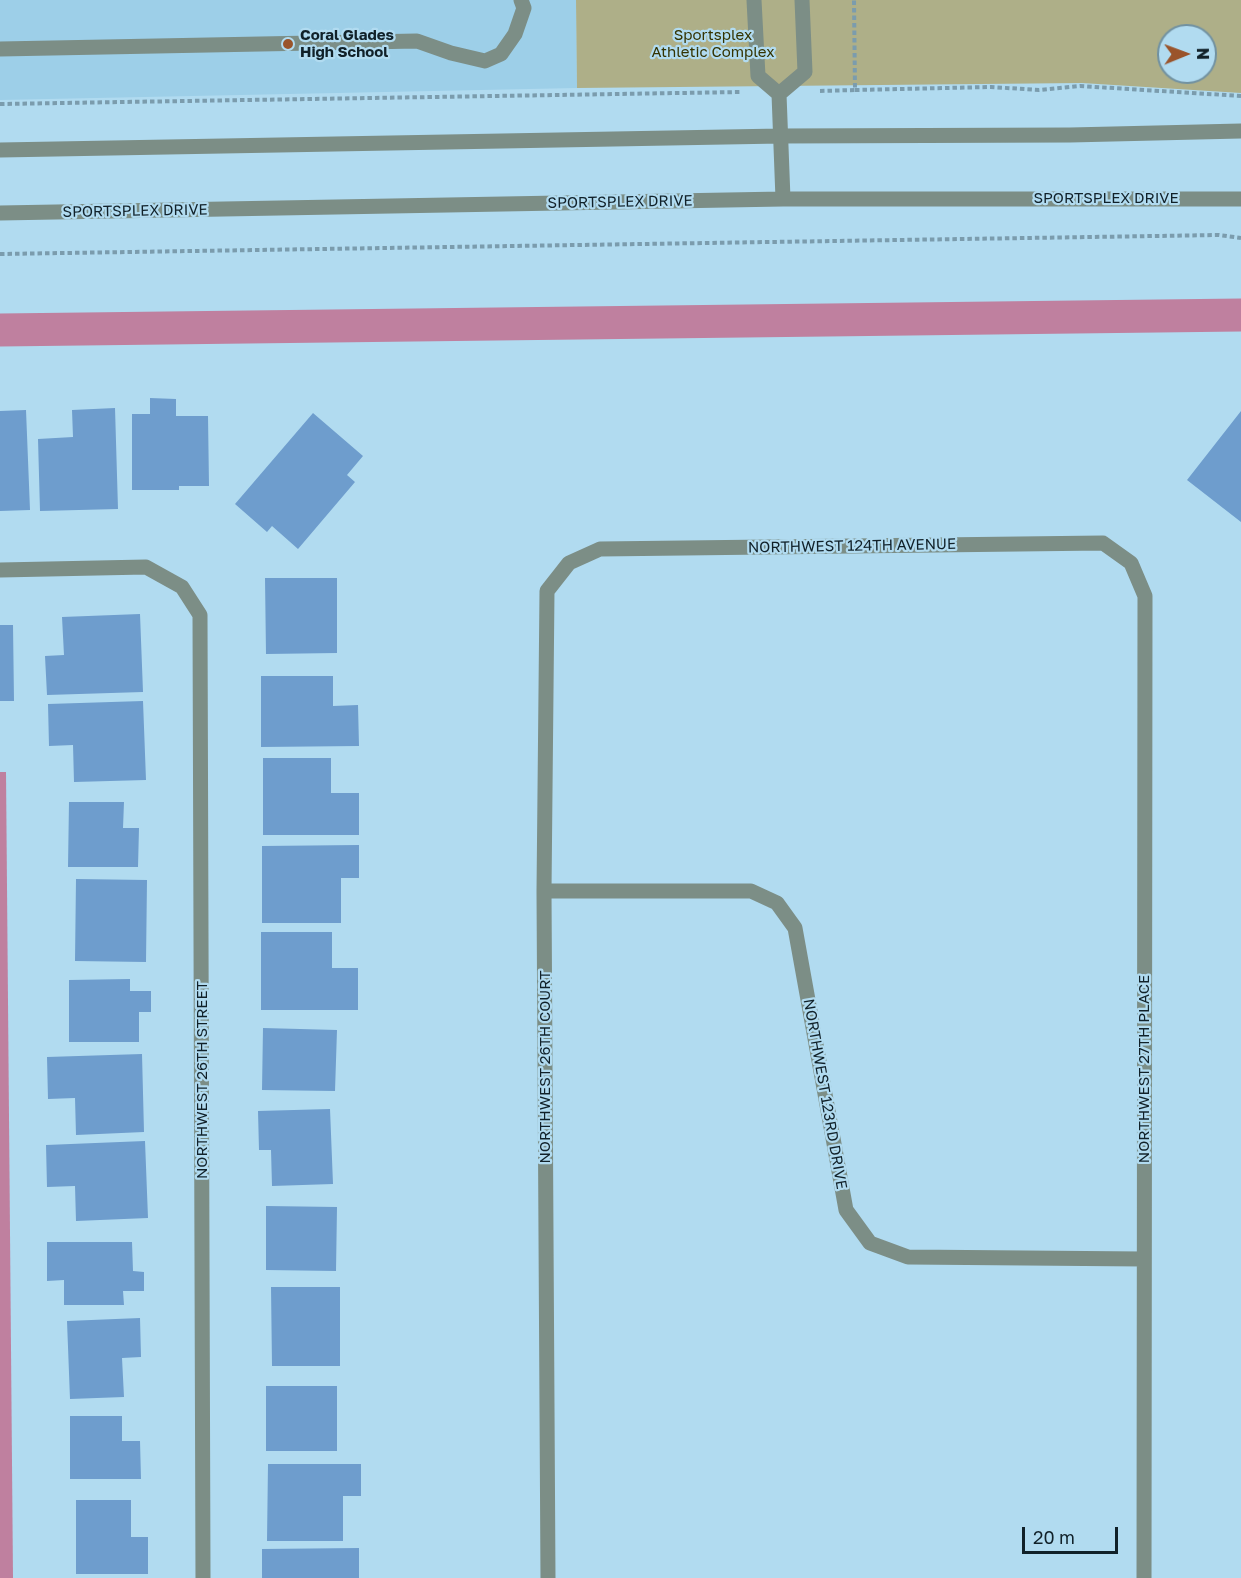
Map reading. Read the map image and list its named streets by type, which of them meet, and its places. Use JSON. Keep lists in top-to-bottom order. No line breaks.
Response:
{"streets":{"street":["SPORTSPLEX DRIVE","NORTHWEST 124TH AVENUE","NORTHWEST 26TH COURT","NORTHWEST 27TH PLACE","NORTHWEST 26TH STREET","NORTHWEST 123RD DRIVE"]},"crossings":[["NORTHWEST 124TH AVENUE","NORTHWEST 26TH COURT"],["NORTHWEST 124TH AVENUE","NORTHWEST 27TH PLACE"],["NORTHWEST 26TH COURT","NORTHWEST 123RD DRIVE"],["NORTHWEST 27TH PLACE","NORTHWEST 123RD DRIVE"]],"parks":["Sportsplex Athletic Complex"],"places":["Coral Glades High School"],"scale_bar":"20 m","north":"right"}
